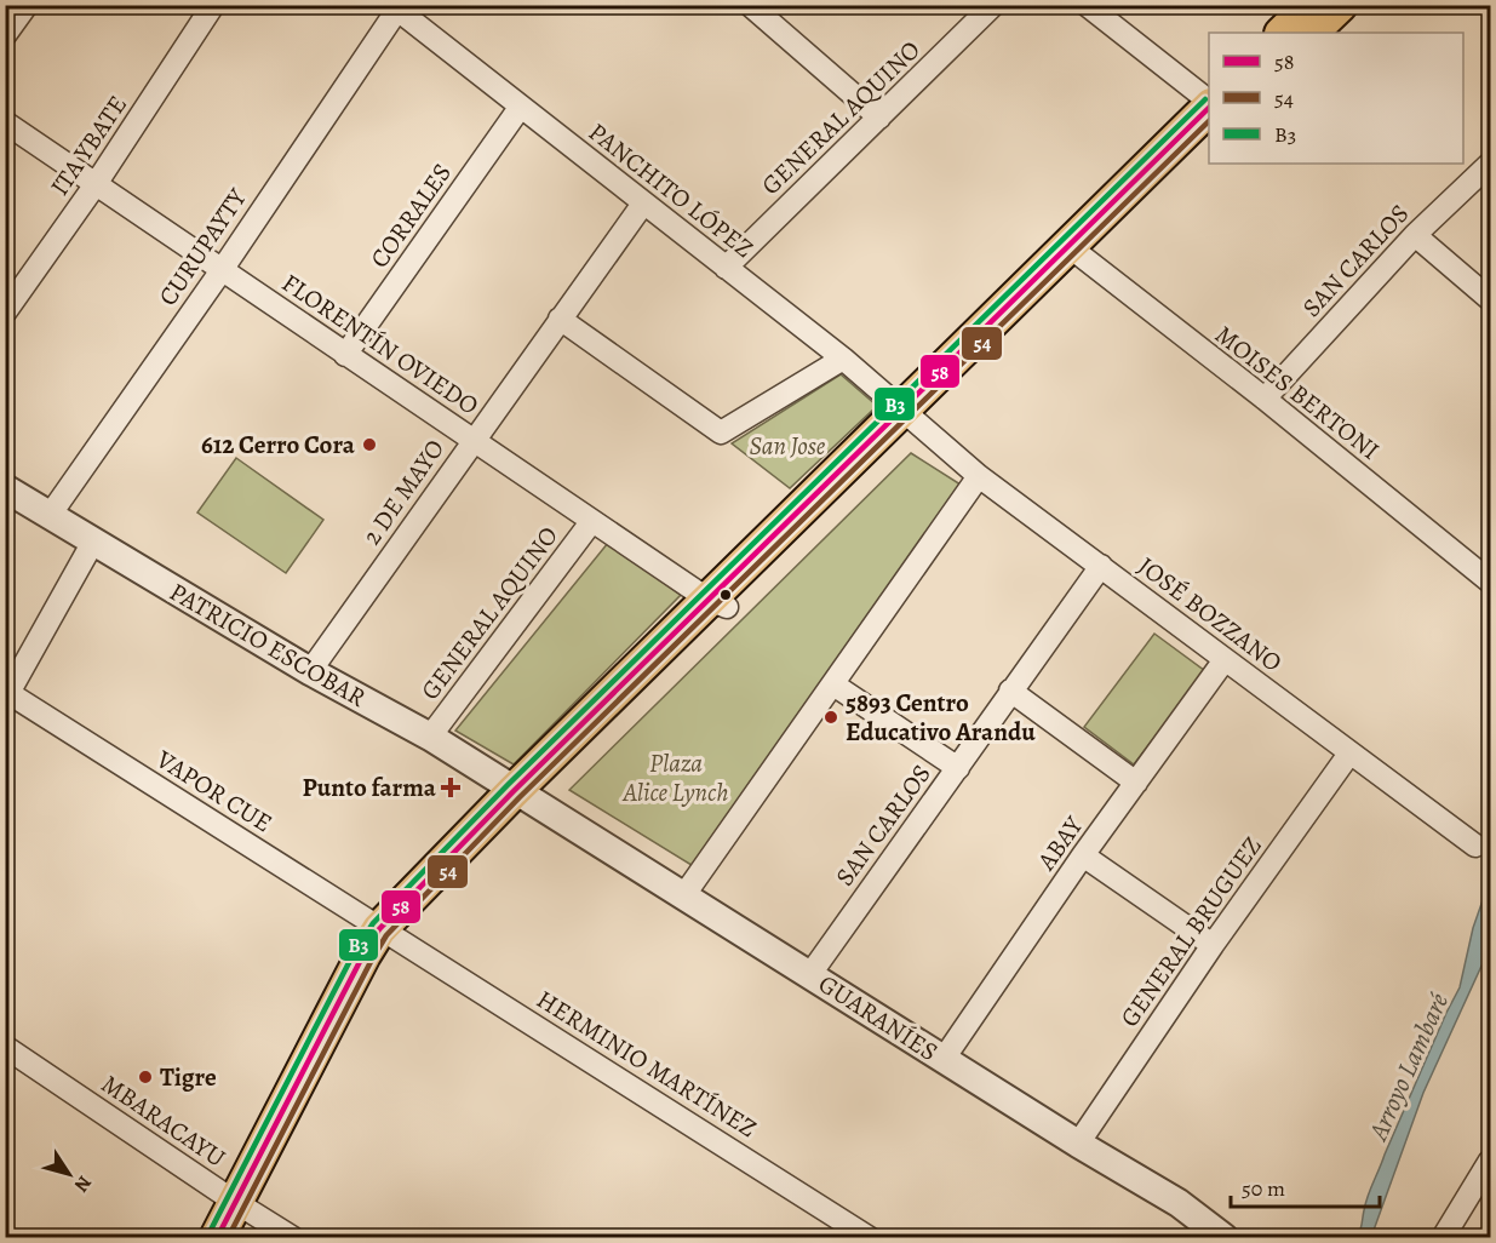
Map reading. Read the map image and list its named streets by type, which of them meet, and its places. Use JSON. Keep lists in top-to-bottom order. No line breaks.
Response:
{"streets":{"street":["GENERAL AQUINO","ITA YBATE","PANCHITO LÓPEZ","CORRALES","CURUPAYTY","SAN CARLOS","FLORENTÍN OVIEDO","MOISES BERTONI","2 DE MAYO","JOSÉ BOZZANO","PATRICIO ESCOBAR","VAPOR CUE","ABAY","GENERAL BRUGUEZ","GUARANÍES","HERMINIO MARTÍNEZ","MBARACAYU"]},"crossings":[["GENERAL AQUINO","PANCHITO LÓPEZ"],["GENERAL AQUINO","FLORENTÍN OVIEDO"],["GENERAL AQUINO","PATRICIO ESCOBAR"],["ITA YBATE","FLORENTÍN OVIEDO"],["PANCHITO LÓPEZ","CORRALES"],["PANCHITO LÓPEZ","CURUPAYTY"],["PANCHITO LÓPEZ","2 DE MAYO"],["PANCHITO LÓPEZ","JOSÉ BOZZANO"],["CORRALES","FLORENTÍN OVIEDO"],["CURUPAYTY","FLORENTÍN OVIEDO"],["CURUPAYTY","PATRICIO ESCOBAR"],["SAN CARLOS","MOISES BERTONI"],["SAN CARLOS","JOSÉ BOZZANO"],["SAN CARLOS","GUARANÍES"],["FLORENTÍN OVIEDO","2 DE MAYO"],["2 DE MAYO","PATRICIO ESCOBAR"],["JOSÉ BOZZANO","ABAY"],["JOSÉ BOZZANO","GENERAL BRUGUEZ"],["PATRICIO ESCOBAR","GUARANÍES"],["VAPOR CUE","HERMINIO MARTÍNEZ"],["ABAY","GUARANÍES"],["GENERAL BRUGUEZ","GUARANÍES"]],"water":["Arroyo Lambaré"],"parks":["San Jose","Plaza Alice Lynch"],"places":{"other":["612 Cerro Cora","5893 Centro Educativo Arandu","Tigre"],"health":["Punto farma"]},"lines":["transit line B3","transit line 58","transit line 54"],"legend":["58","54","B3"],"scale_bar":"50 m","north":"bottom right"}
